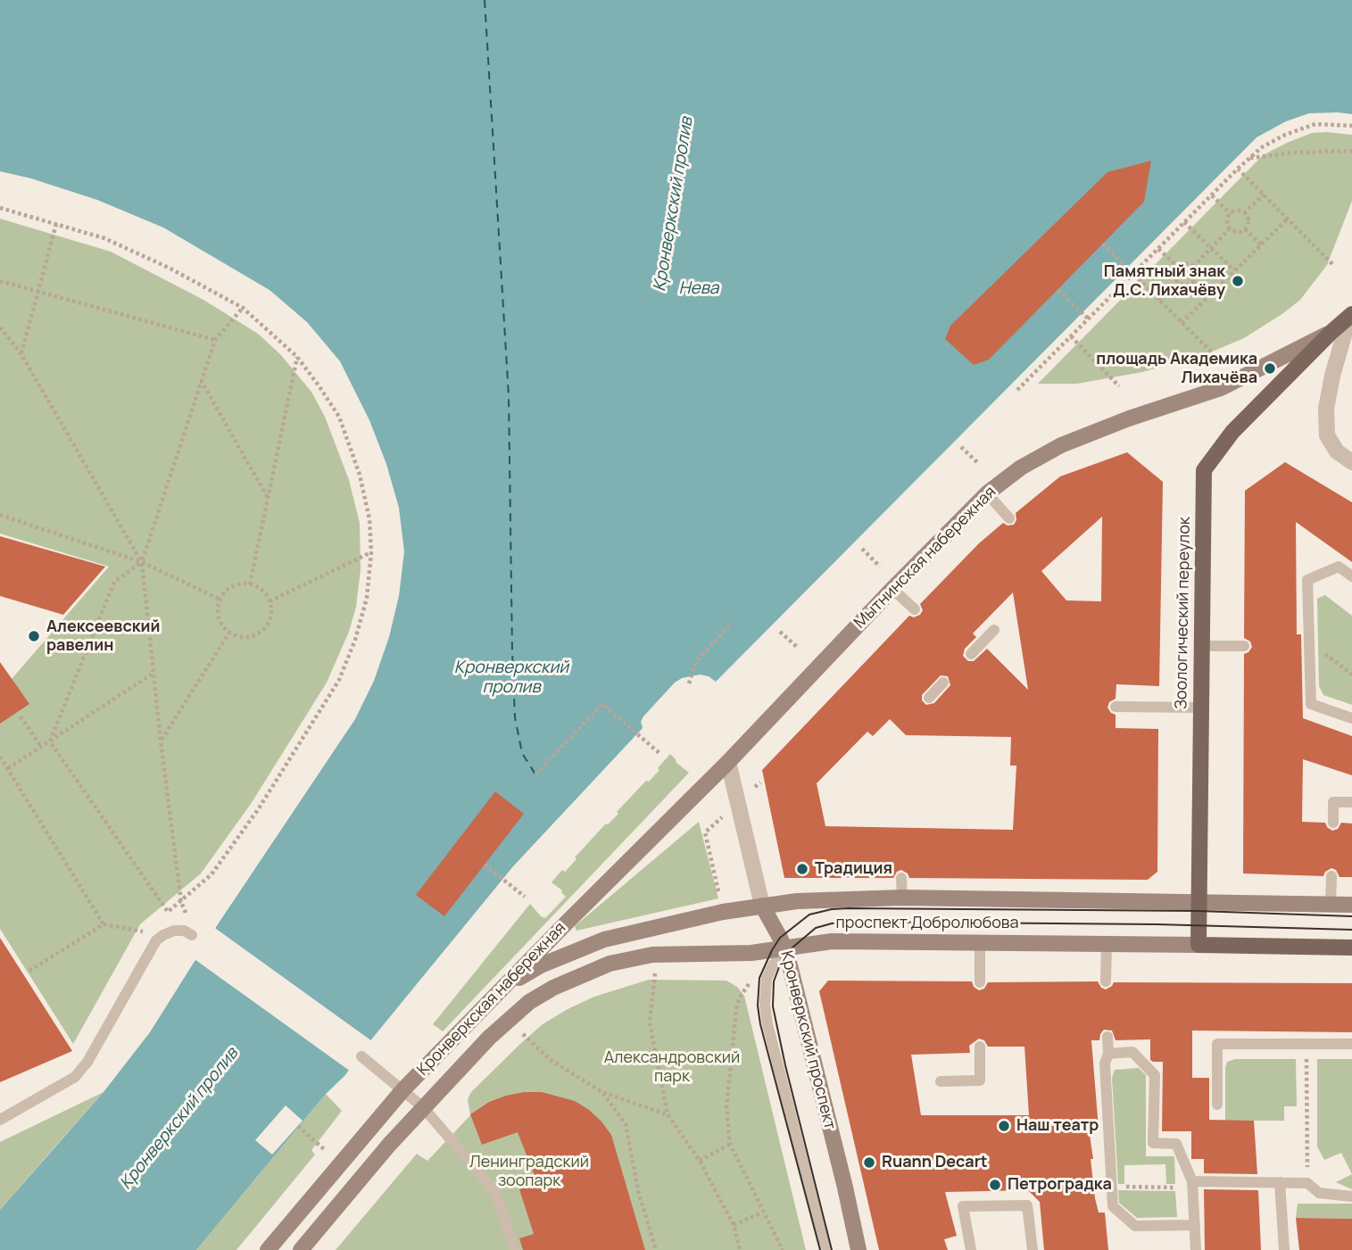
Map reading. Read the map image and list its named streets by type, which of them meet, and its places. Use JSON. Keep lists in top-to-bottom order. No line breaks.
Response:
{"streets":{"main road":["Мытнинская набережная","Зоологический переулок","проспект Добролюбова","Кронверкская набережная","Кронверкский проспект"]},"crossings":[["Мытнинская набережная","Зоологический переулок"],["Мытнинская набережная","Кронверкская набережная"],["Мытнинская набережная","Кронверкский проспект"],["Зоологический переулок","проспект Добролюбова"],["проспект Добролюбова","Кронверкская набережная"],["проспект Добролюбова","Кронверкский проспект"],["Кронверкская набережная","Кронверкский проспект"]],"water":["Кронверкский пролив","Нева"],"parks":["Александровский парк","Ленинградский зоопарк"],"places":["Памятный знак Д.С. Лихачёву","площадь Академика Лихачёва","Алексеевский равелин","Традиция","Наш театр","Ruann Decart","Петроградка"]}
